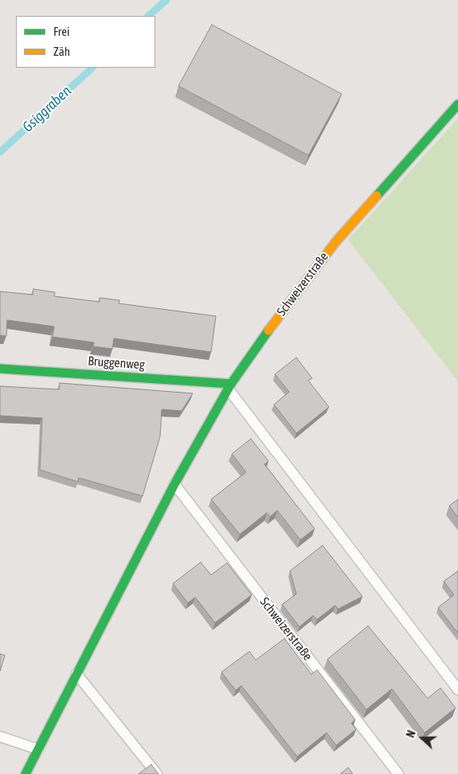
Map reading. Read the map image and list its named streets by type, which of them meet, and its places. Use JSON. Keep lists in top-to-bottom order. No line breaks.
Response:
{"streets":{"street":["Schweizerstraße","Bruggenweg"]},"crossings":[["Schweizerstraße","Bruggenweg"]],"water":["Gsiggraben"],"legend":["Frei","Zäh"],"north":"left"}
